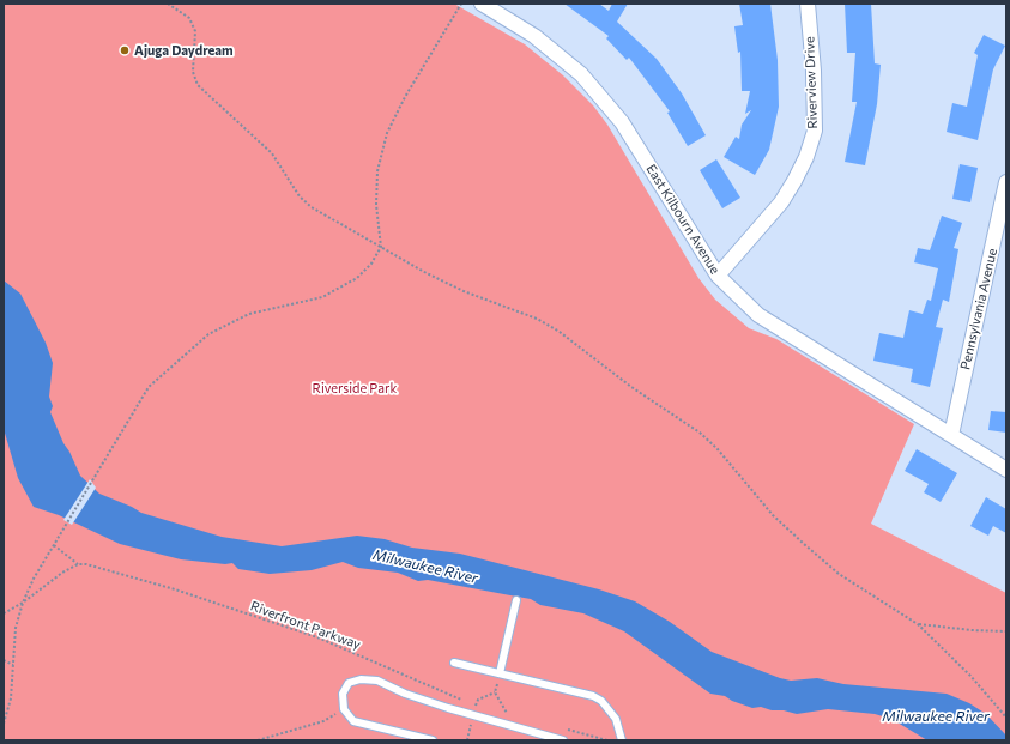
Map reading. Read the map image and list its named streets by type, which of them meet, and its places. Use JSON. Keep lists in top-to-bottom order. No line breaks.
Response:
{"streets":{"street":["Riverview Drive","East Kilbourn Avenue","Pennsylvania Avenue"],"path":["Riverfront Parkway"]},"crossings":[["Riverview Drive","East Kilbourn Avenue"],["East Kilbourn Avenue","Pennsylvania Avenue"]],"water":["Milwaukee River"],"parks":["Riverside Park"],"places":["Ajuga Daydream"]}
